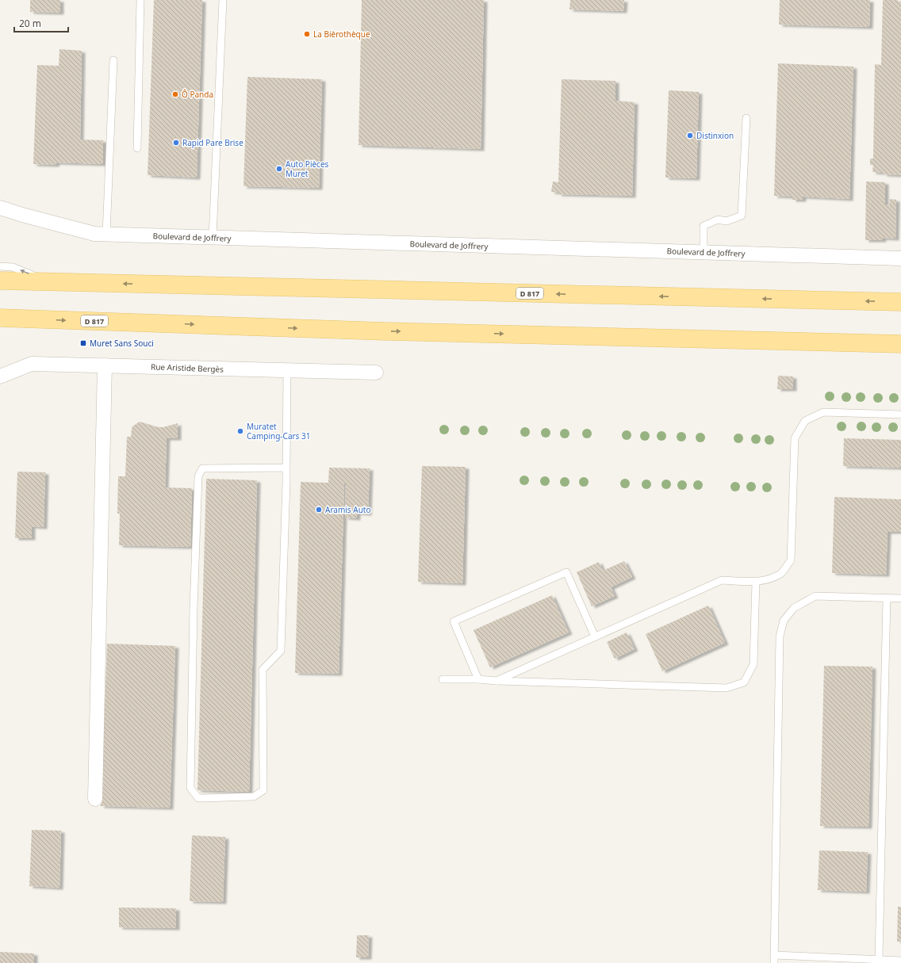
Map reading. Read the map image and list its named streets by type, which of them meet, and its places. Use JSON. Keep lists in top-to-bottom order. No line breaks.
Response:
{"streets":{"main road":["D 817"],"street":["Boulevard de Joffrery","Rue Aristide Bergès"]},"places":{"other":["La Bièrothèque","Ô Panda","Distinxion","Rapid Pare Brise","Auto Pièces Muret","Muratet Camping-Cars 31","Aramis Auto"],"transit":["Muret Sans Souci"]},"scale_bar":"20 m"}
